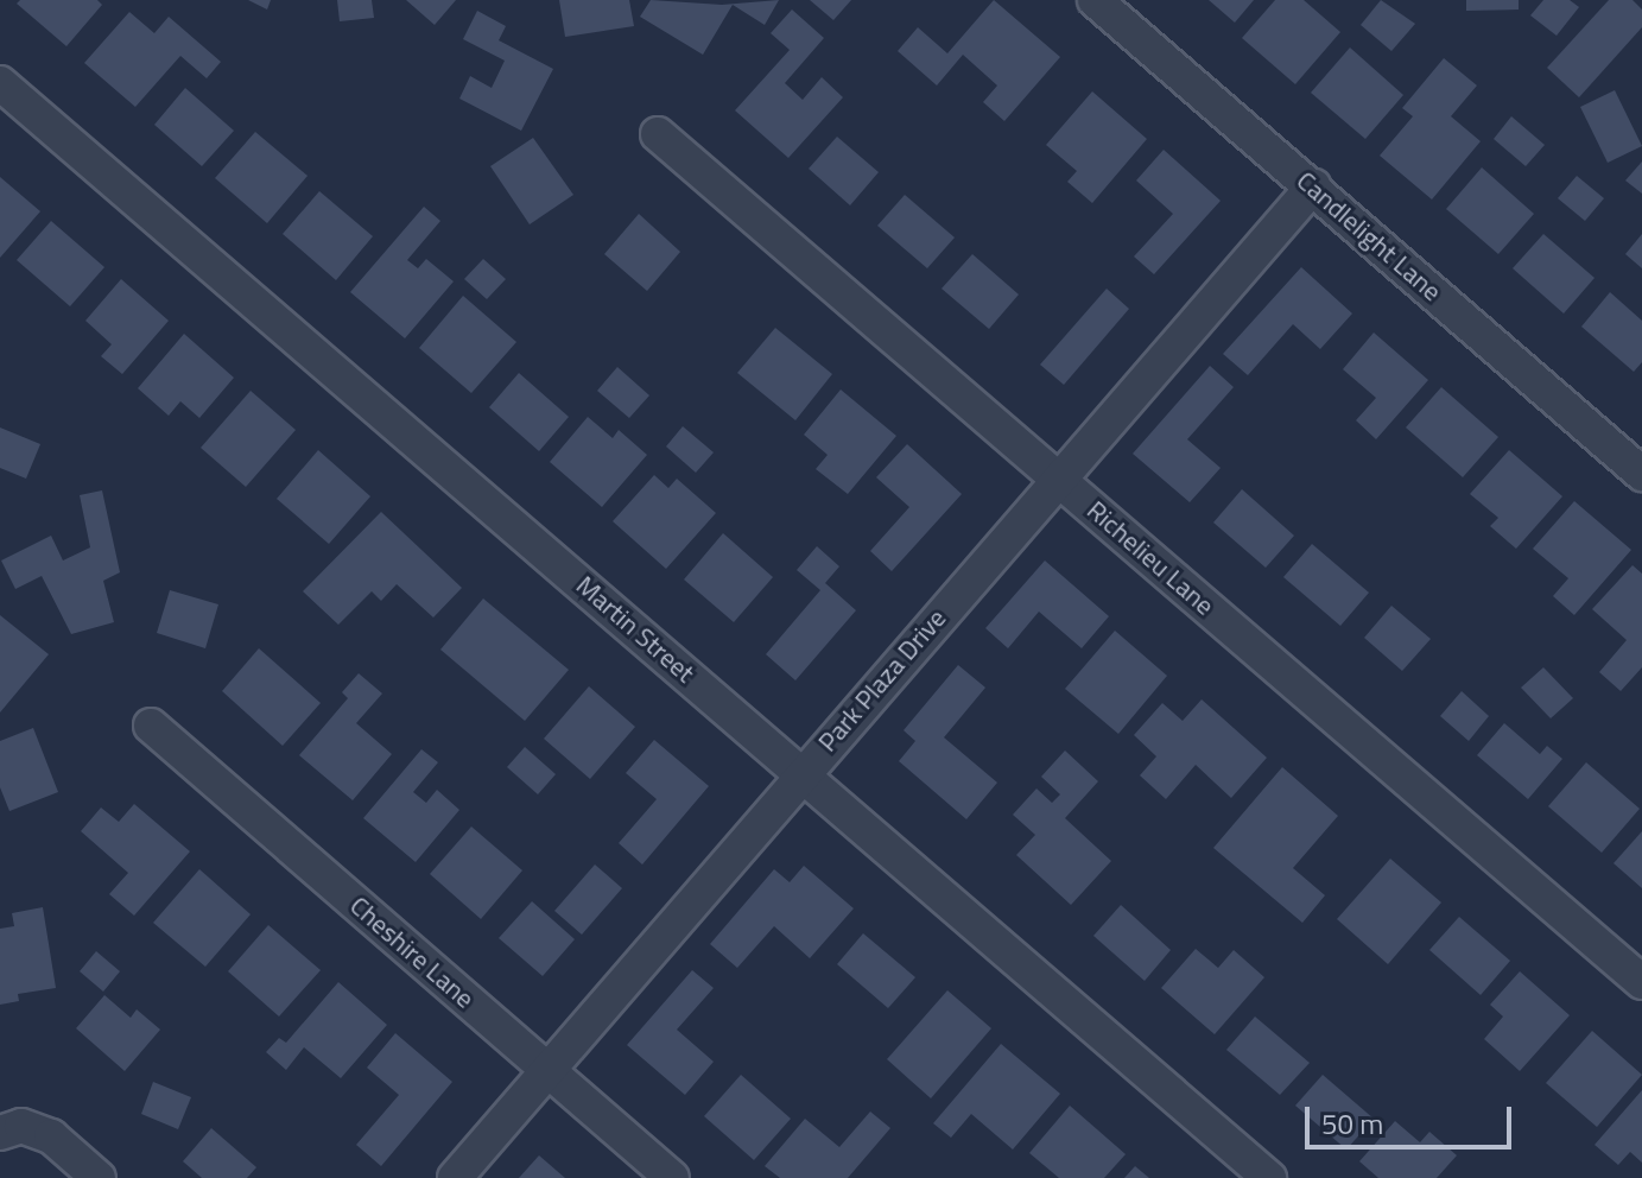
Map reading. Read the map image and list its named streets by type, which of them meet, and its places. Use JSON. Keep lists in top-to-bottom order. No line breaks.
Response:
{"streets":{"street":["Candlelight Lane","Richelieu Lane","Martin Street","Park Plaza Drive","Cheshire Lane"]},"crossings":[["Candlelight Lane","Park Plaza Drive"],["Richelieu Lane","Park Plaza Drive"],["Martin Street","Park Plaza Drive"],["Park Plaza Drive","Cheshire Lane"]],"scale_bar":"50 m"}
